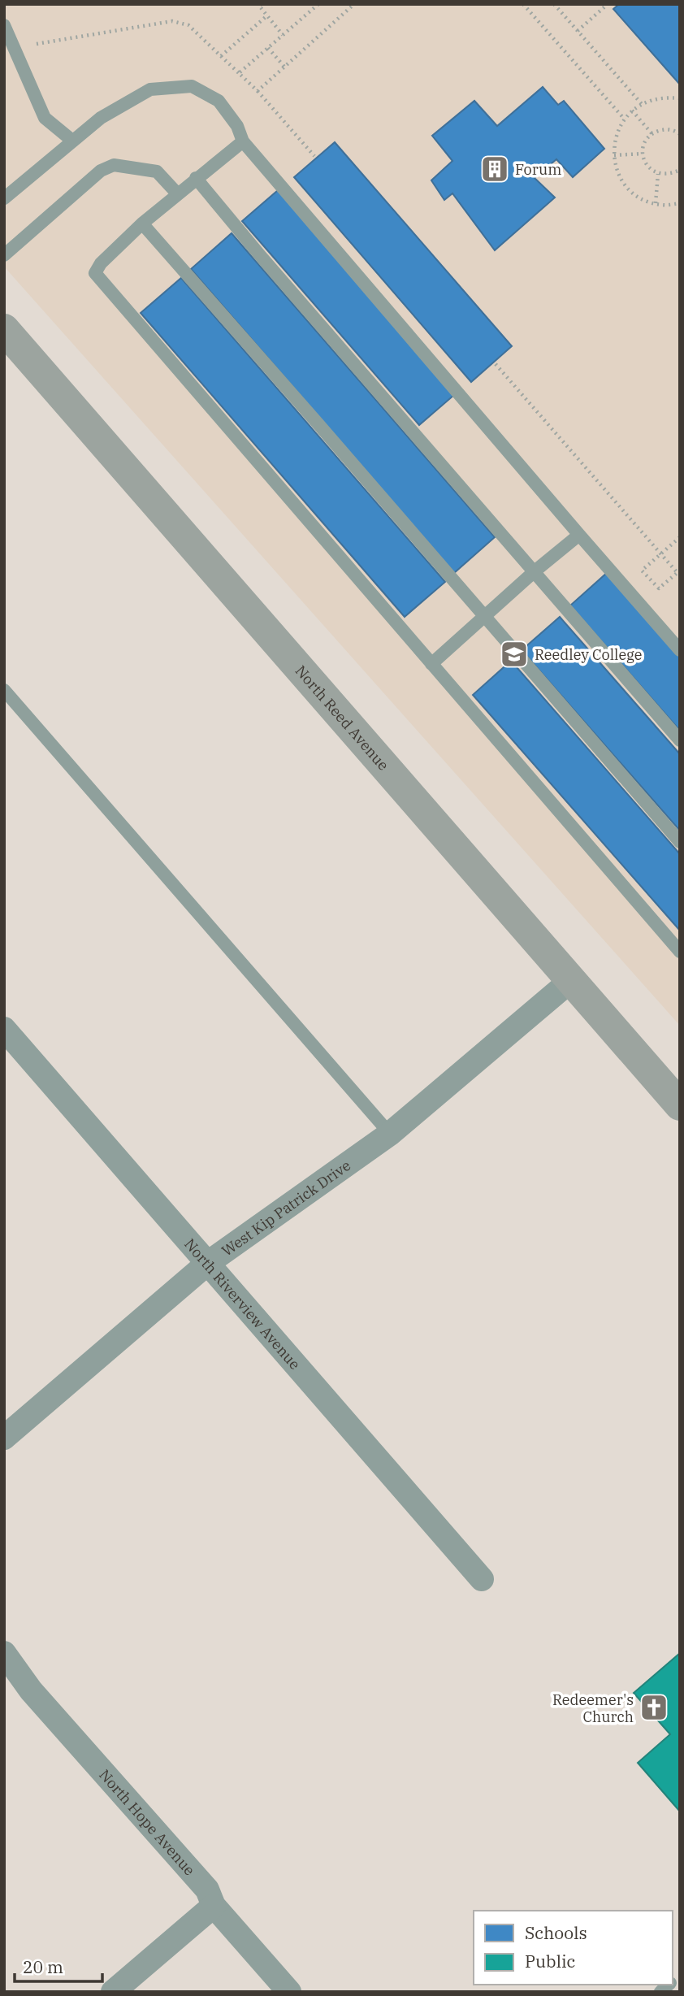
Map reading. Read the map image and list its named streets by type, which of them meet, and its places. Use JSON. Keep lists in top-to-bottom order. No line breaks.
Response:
{"streets":{"main road":["North Reed Avenue"],"street":["West Kip Patrick Drive","North Riverview Avenue","North Hope Avenue"]},"crossings":[["North Reed Avenue","West Kip Patrick Drive"],["West Kip Patrick Drive","North Riverview Avenue"]],"places":{"building":["Forum"],"school or university":["Reedley College"],"church":["Redeemer's Church"]},"legend":["Schools","Public"],"scale_bar":"20 m"}
